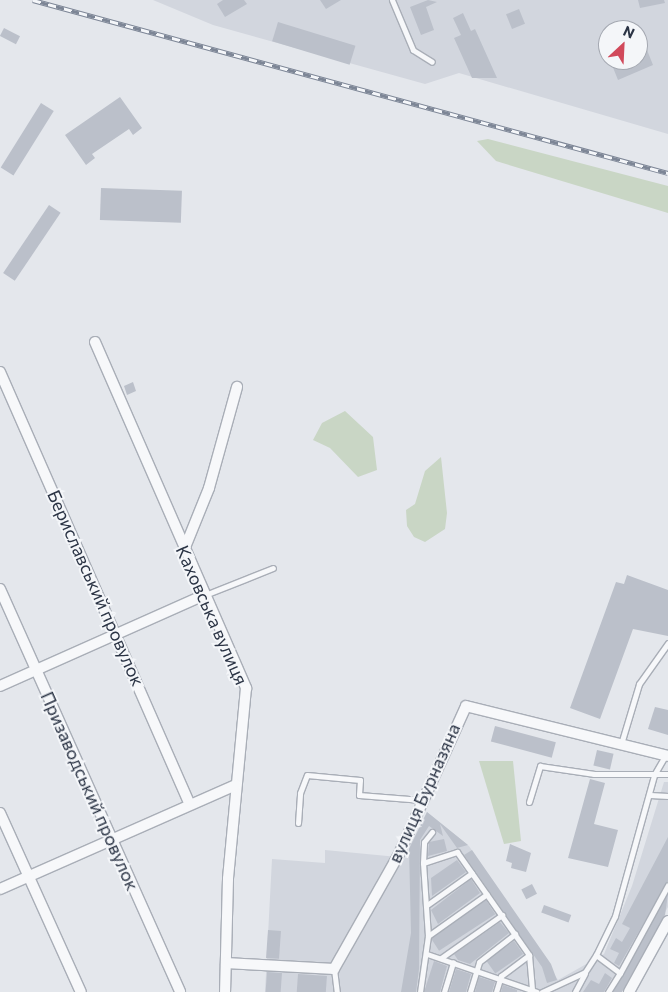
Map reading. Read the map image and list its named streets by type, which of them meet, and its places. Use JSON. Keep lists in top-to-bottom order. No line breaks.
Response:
{"streets":{"street":["Бериславський провулок","Каховська вулиця","Призаводський провулок","вулиця Бурназяна"]},"north":"top right"}
